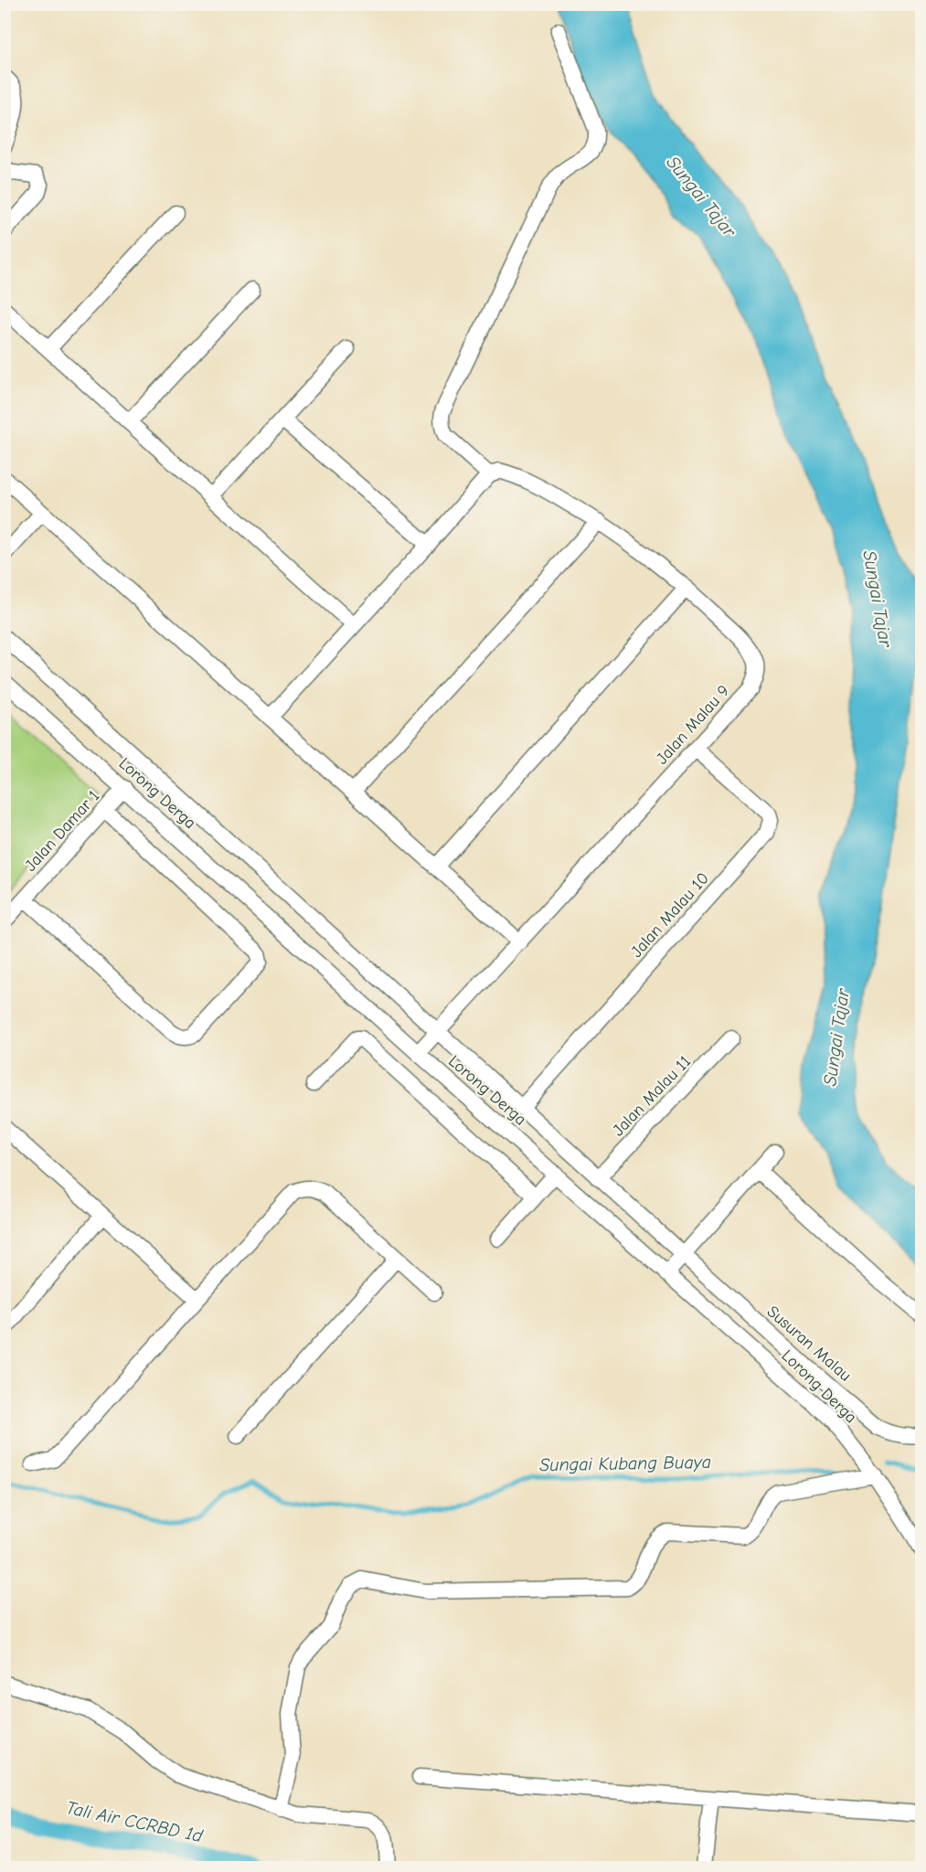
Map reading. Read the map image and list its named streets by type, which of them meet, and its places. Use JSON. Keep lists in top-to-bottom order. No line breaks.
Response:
{"streets":{"street":["Jalan Malau 9","Lorong Derga","Jalan Damar 1","Jalan Malau 10","Jalan Malau 11","Susuran Malau"]},"crossings":[["Jalan Malau 9","Lorong Derga"],["Jalan Malau 9","Jalan Malau 10"],["Jalan Malau 9","Susuran Malau"],["Lorong Derga","Jalan Damar 1"],["Jalan Malau 10","Susuran Malau"],["Jalan Malau 11","Susuran Malau"]],"water":["Sungai Tajar","Sungai Kubang Buaya","Tali Air CCRBD 1d"]}
